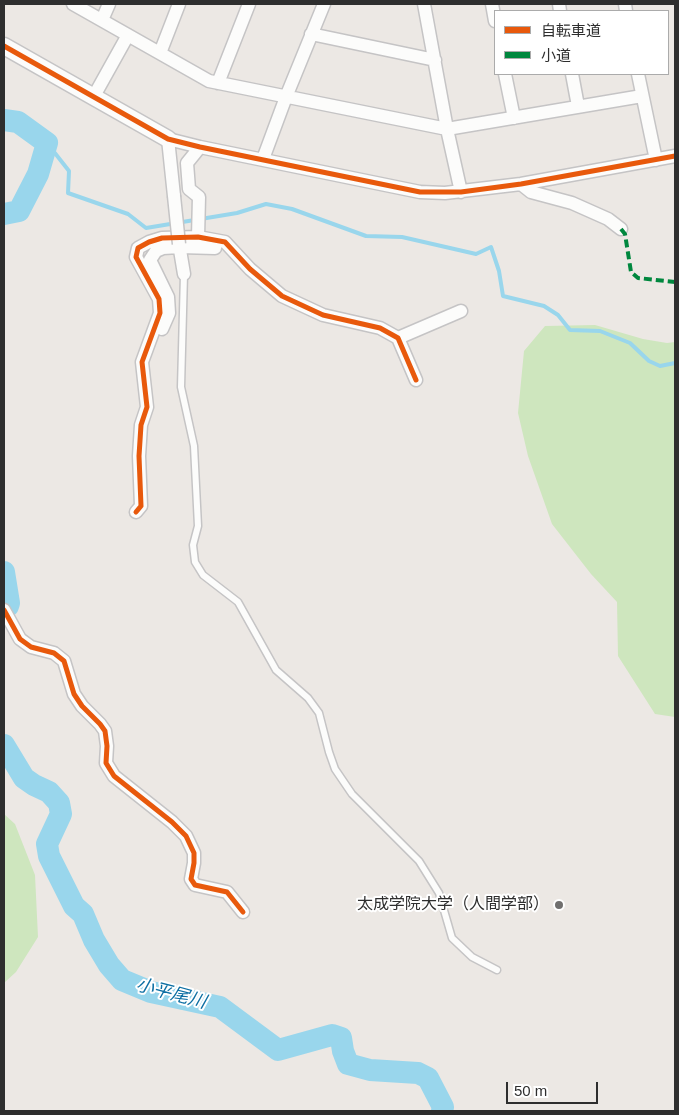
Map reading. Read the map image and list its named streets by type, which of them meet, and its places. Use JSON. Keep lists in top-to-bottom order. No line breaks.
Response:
{"water":["小平尾川"],"places":["太成学院大学（人間学部）"],"legend":["自転車道","小道"],"scale_bar":"50 m"}
